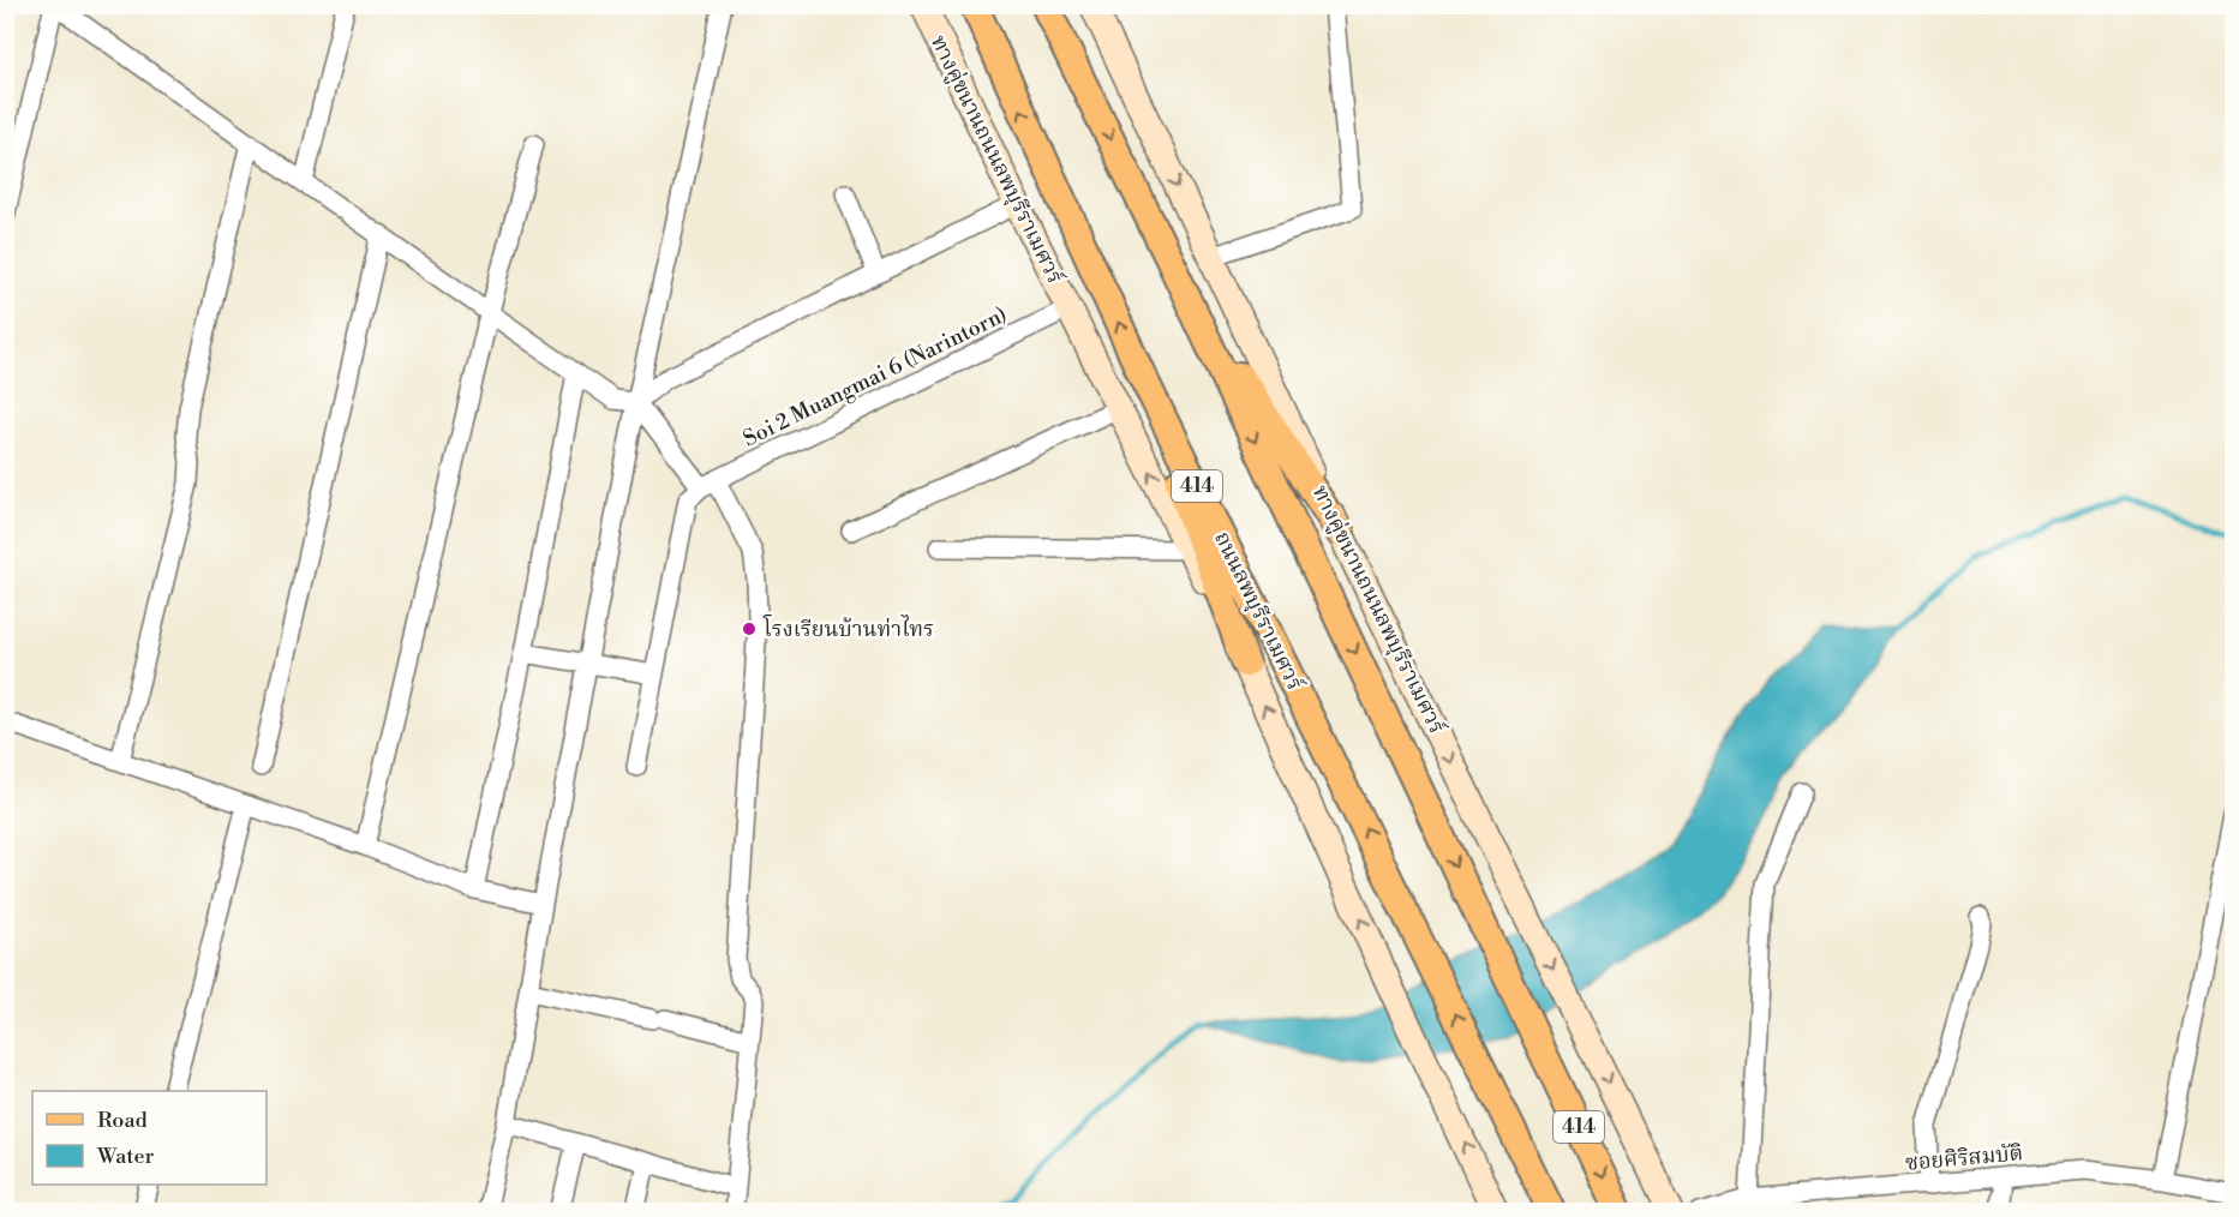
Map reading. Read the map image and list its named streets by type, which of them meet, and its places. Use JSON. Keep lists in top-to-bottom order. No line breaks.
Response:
{"streets":{"main road":["ทางคู่ขนานถนนลพบุรีราเมศวร์","414","ถนนลพบุรีราเมศวร์"],"street":["Soi 2 Muangmai 6 (Narintorn)","ซอยศิริสมบัติ"]},"crossings":[["ทางคู่ขนานถนนลพบุรีราเมศวร์","Soi 2 Muangmai 6 (Narintorn)"]],"places":["โรงเรียนบ้านท่าไทร"],"legend":["Road","Water"]}
